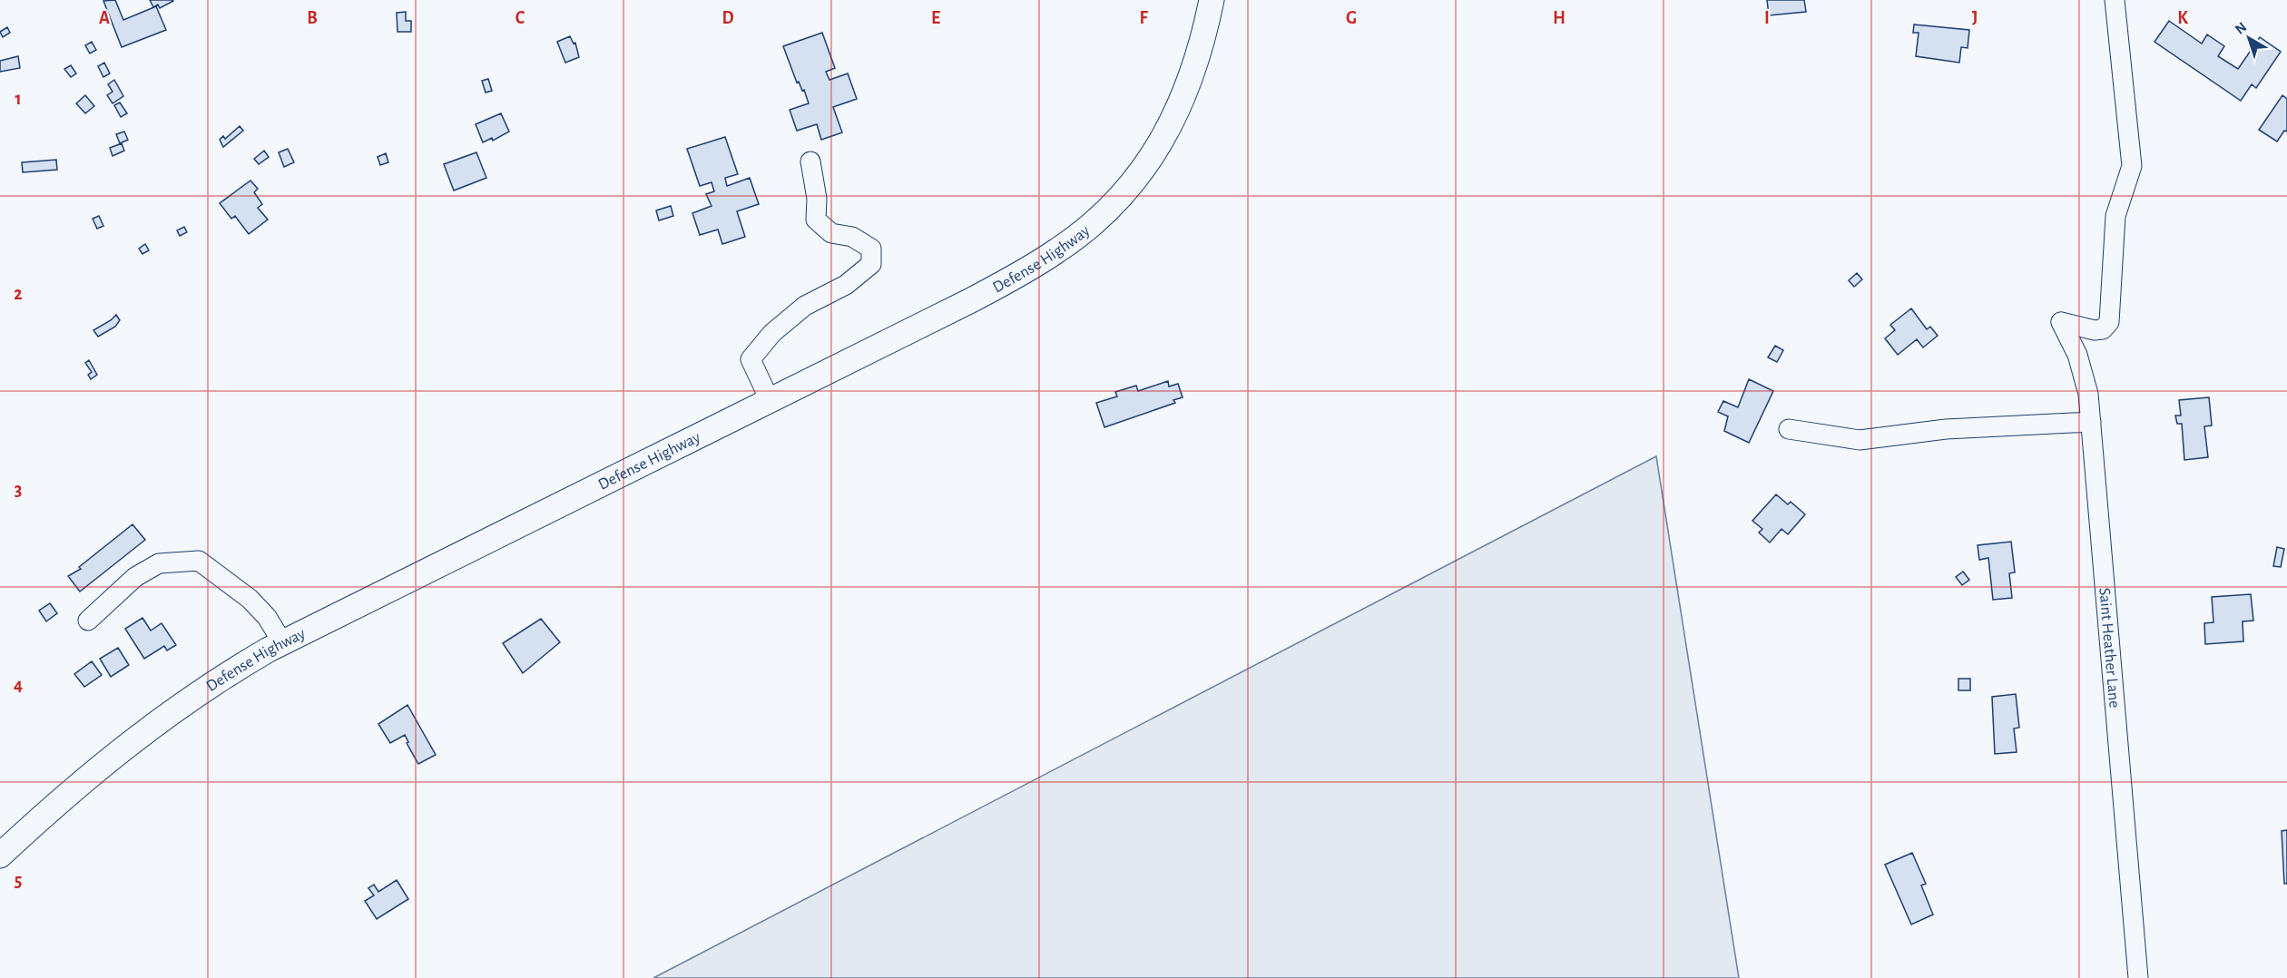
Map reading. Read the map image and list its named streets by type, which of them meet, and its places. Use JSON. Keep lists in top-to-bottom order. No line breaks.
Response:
{"streets":{"main road":["Defense Highway"],"street":["Saint Heather Lane"]},"north":"top left","grid":{"columns":["A","B","C","D","E","F","G","H","I","J","K"],"rows":["1","2","3","4","5"]}}
